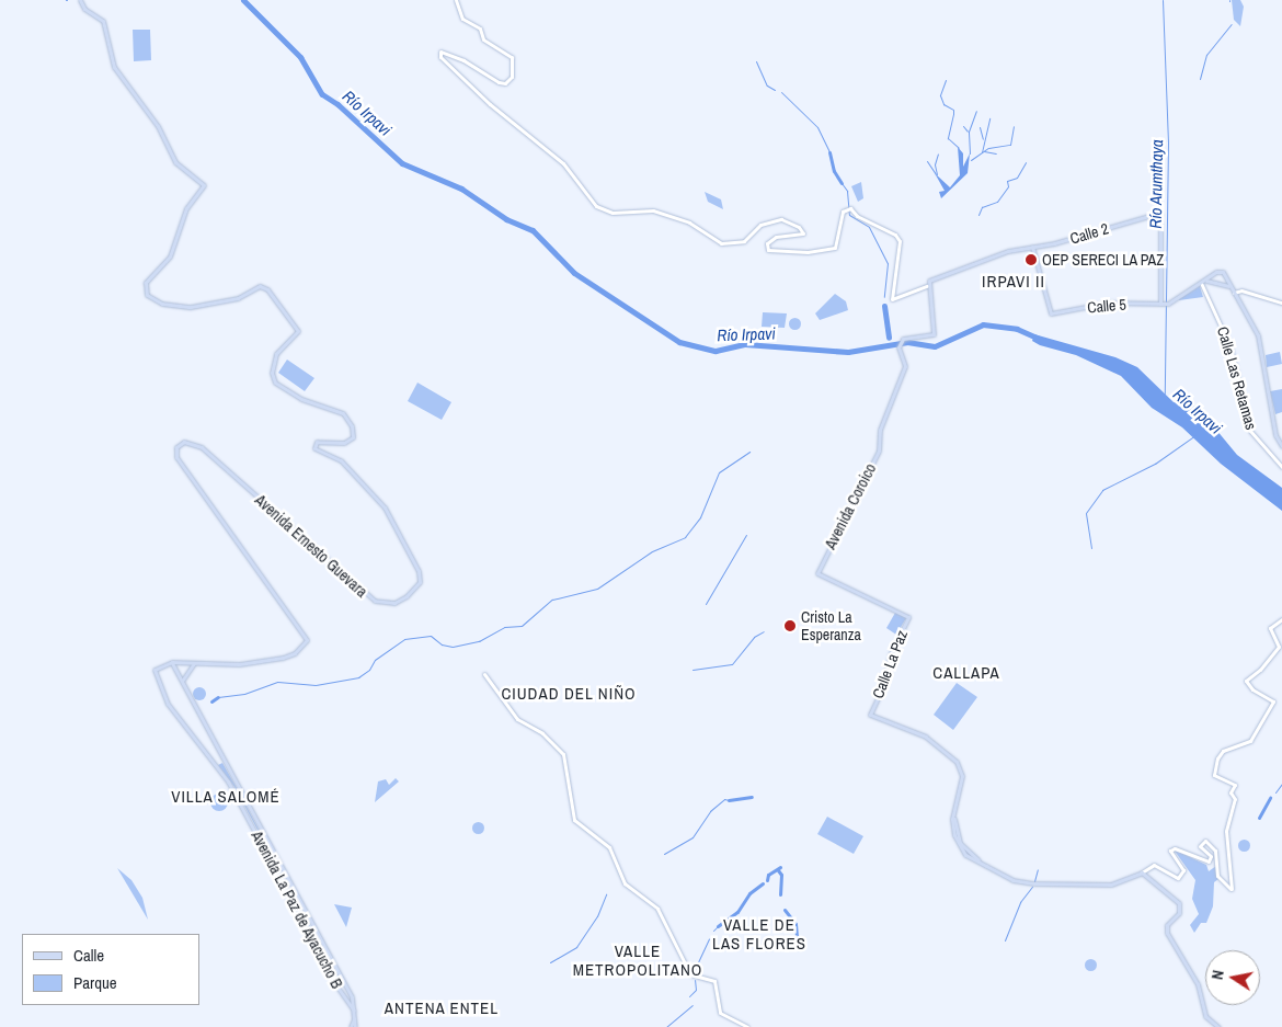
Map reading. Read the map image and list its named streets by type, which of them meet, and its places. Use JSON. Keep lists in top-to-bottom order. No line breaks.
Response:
{"streets":{"main road":["Calle 2","Calle 5","Avenida Coroico","Avenida Ernesto Guevara","Calle La Paz","Avenida La Paz de Ayacucho B"],"street":["Calle Las Retamas"]},"crossings":[["Calle 2","Calle 5"],["Calle 2","Avenida Coroico"],["Avenida Coroico","Calle La Paz"],["Avenida Ernesto Guevara","Avenida La Paz de Ayacucho B"]],"districts":["IRPAVI II","CALLAPA","CIUDAD DEL NIÑO","VILLA SALOMÉ","VALLE DE LAS FLORES","VALLE METROPOLITANO","ANTENA ENTEL"],"water":["Río Irpavi","Río Arumthaya"],"places":["OEP SERECI LA PAZ","Cristo La Esperanza"],"legend":["Calle","Parque"],"north":"left"}
